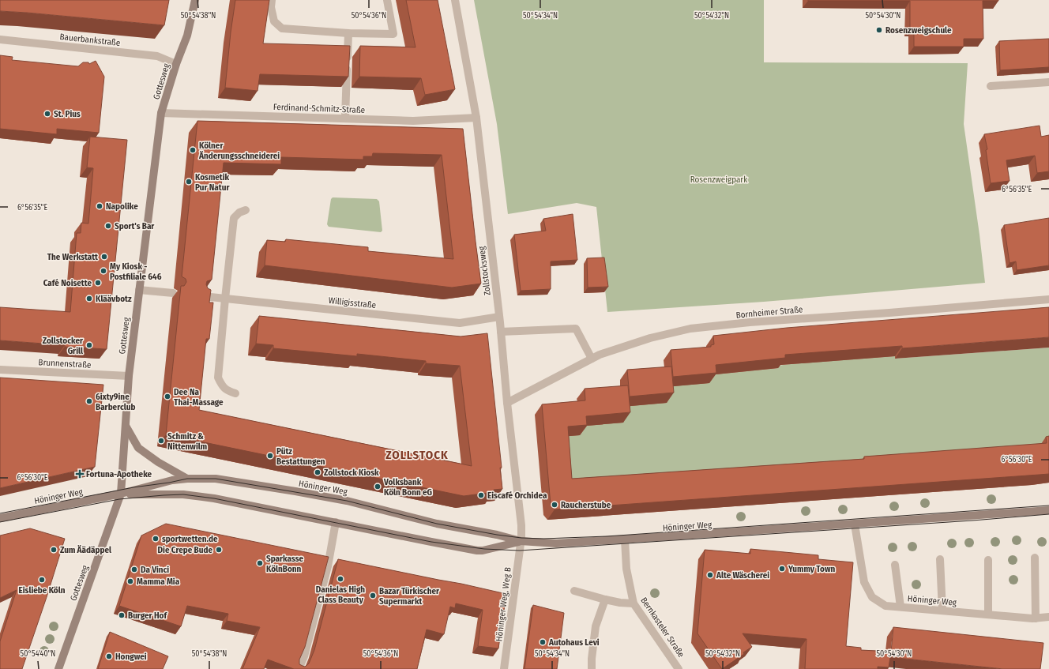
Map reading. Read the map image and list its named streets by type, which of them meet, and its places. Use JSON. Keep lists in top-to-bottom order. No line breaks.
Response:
{"streets":{"street":["Bauerbankstraße","Gottesweg","Ferdinand-Schmitz-Straße","Zollstocksweg","Willigisstraße","Bornheimer Straße","Brunnenstraße","Höninger Weg","Höninger Weg, Weg B","Bernkasteler Straße"]},"crossings":[["Bauerbankstraße","Gottesweg"],["Gottesweg","Ferdinand-Schmitz-Straße"],["Gottesweg","Brunnenstraße"],["Gottesweg","Höninger Weg"],["Ferdinand-Schmitz-Straße","Zollstocksweg"],["Zollstocksweg","Willigisstraße"],["Zollstocksweg","Bornheimer Straße"],["Zollstocksweg","Höninger Weg"],["Zollstocksweg","Höninger Weg, Weg B"],["Höninger Weg","Höninger Weg, Weg B"],["Höninger Weg","Bernkasteler Straße"]],"districts":["ZOLLSTOCK"],"parks":["Rosenzweigpark"],"places":{"other":["Rosenzweigschule","St. Pius","Kölner Änderungsschneiderei","Kosmetik Pur Natur","Napolike","Sport's Bar","The Werkstatt","My Kiosk - Postfiliale 646","Café Noisette","Kläävbotz","Zollstocker Grill","Dee Na Thai-Massage","6ixty9ine Barberclub","Schmitz & Nittenwilm","Pütz Bestattungen","Zollstock Kiosk","Volksbank Köln Bonn eG","Eiscafé Orchidea","Raucherstube","sportwetten.de","Zum Äädäppel","Die Crepe Bude","Sparkasse KölnBonn","Yummy Town","Da Vinci","Alte Wäscherei","Danielas High Class Beauty","Eisliebe Köln","Mamma Mia","Bazar Türkischer Supermarkt","Burger Hof","Autohaus Levi","Hongwei"],"health":["Fortuna-Apotheke"]},"coordinates":["50°54'38\"N","50°54'36\"N","50°54'34\"N","50°54'32\"N","50°54'30\"N","6°56'35\"E","6°56'30\"E","50°54'40\"N"]}
